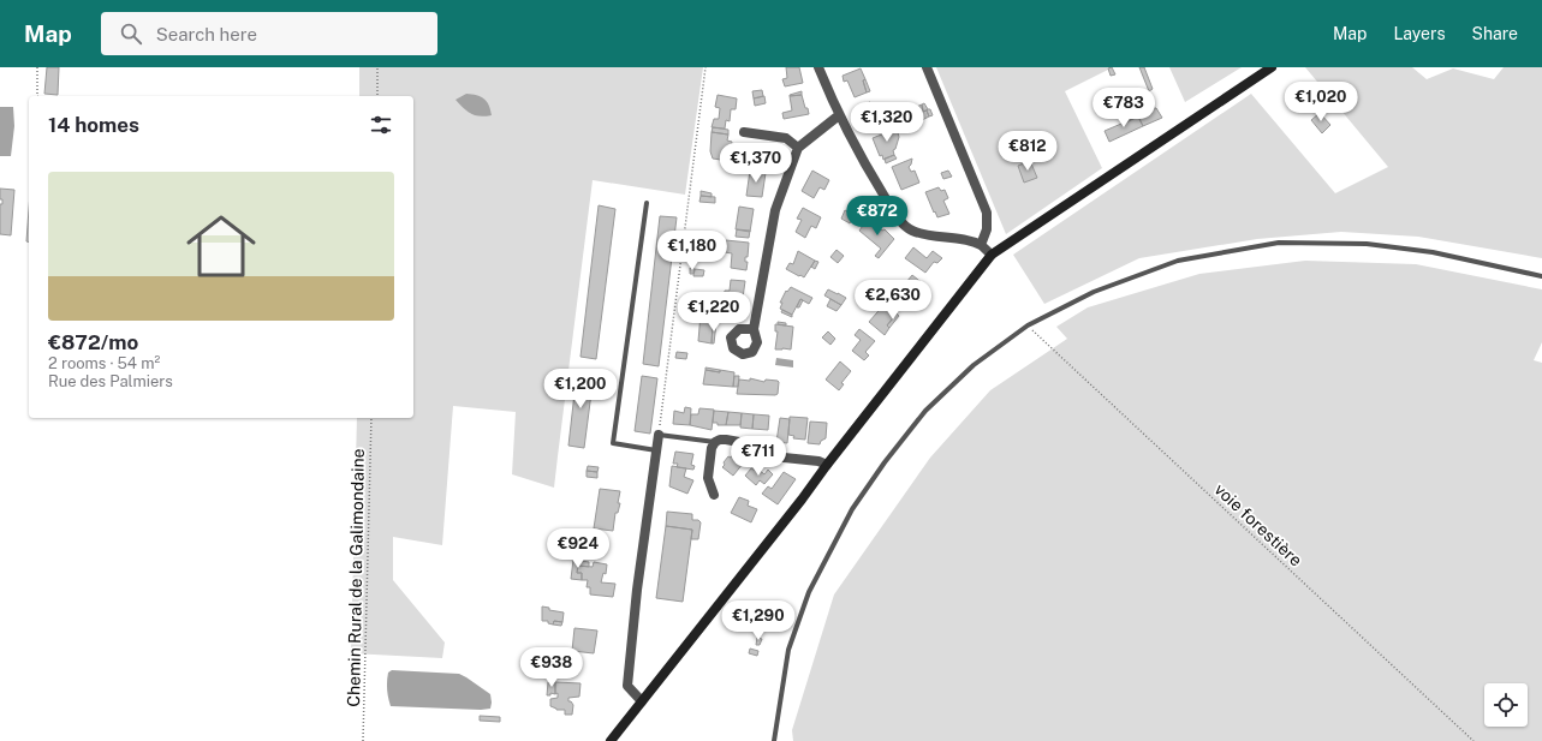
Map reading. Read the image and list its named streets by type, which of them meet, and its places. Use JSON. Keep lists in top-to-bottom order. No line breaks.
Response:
{"streets":{"path":["voie forestière","Chemin Rural de la Galimondaine"]},"page":{"header":"Map","search":"Search here","nav":["Map","Layers","Share"],"price":["€1,020","€783","€1,320","€812","€1,370","€872","€1,180","€2,630","€1,220","€1,200","€711","€924","€1,290","€938"],"heading":"14 homes","list":[{"name":"€872/mo","note":"2 rooms · 54 m² · Rue des Palmiers"}]}}
